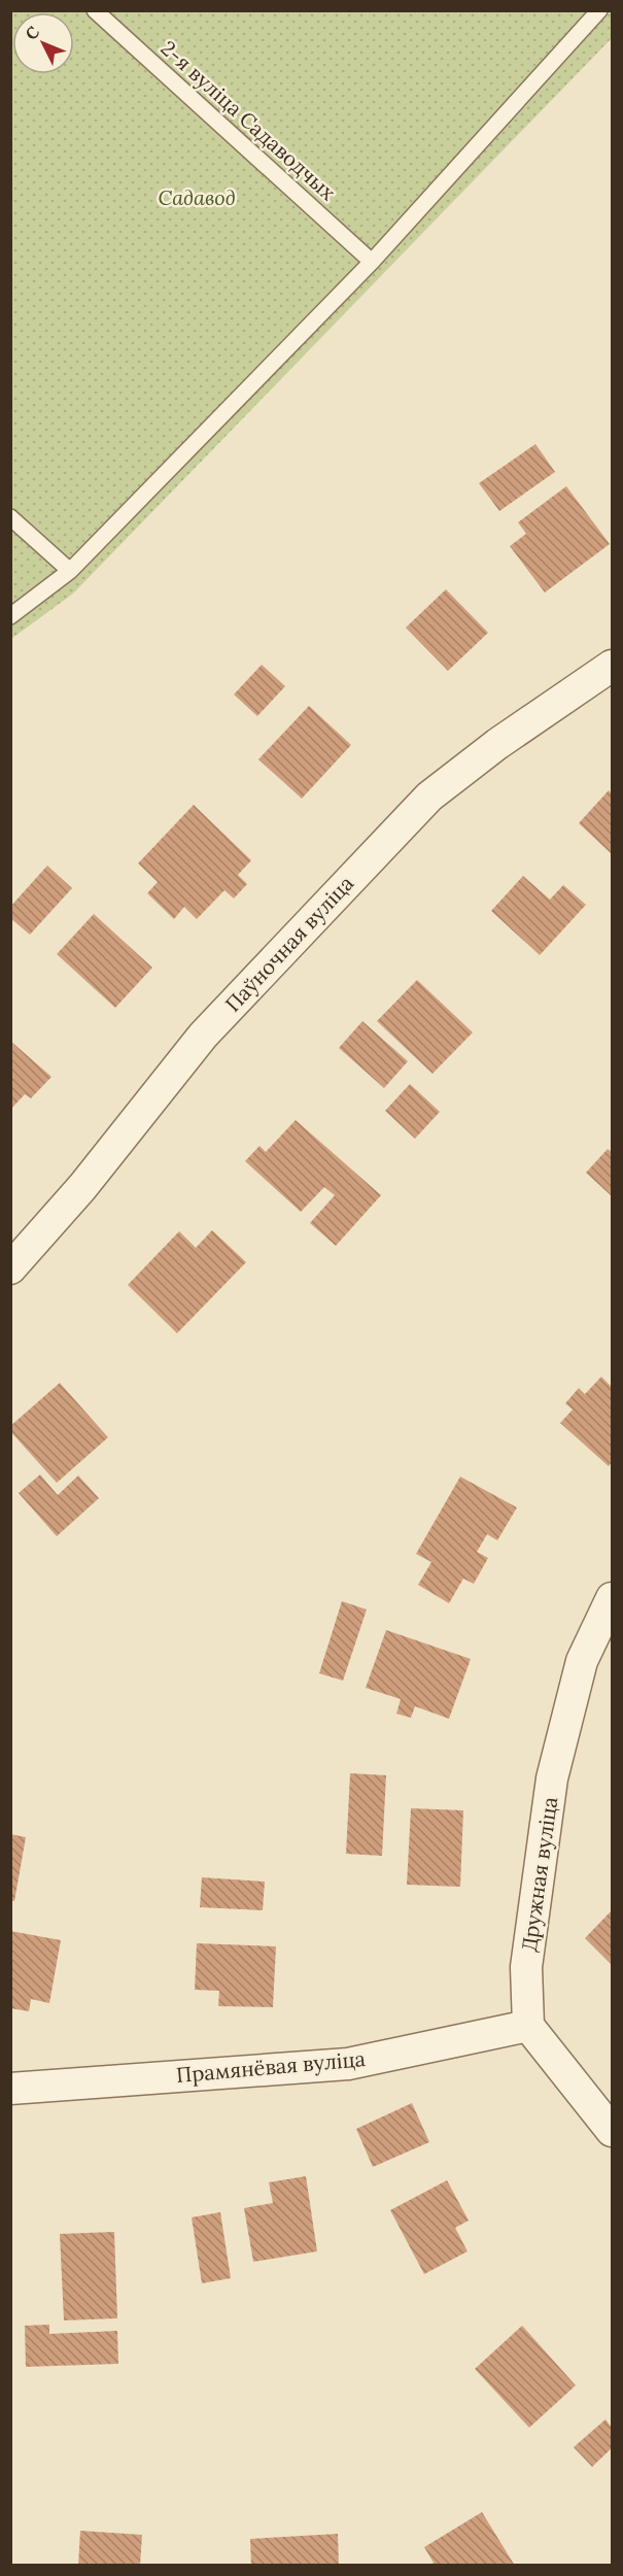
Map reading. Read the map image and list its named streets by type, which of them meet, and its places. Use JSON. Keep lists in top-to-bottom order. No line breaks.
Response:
{"streets":{"street":["Паўночная вуліца","Дружная вуліца","Прамянёвая вуліца"],"lane":["2-я вуліца Садаводчых"]},"crossings":[["Дружная вуліца","Прамянёвая вуліца"]],"parks":["Садавод"],"north":"top left"}
